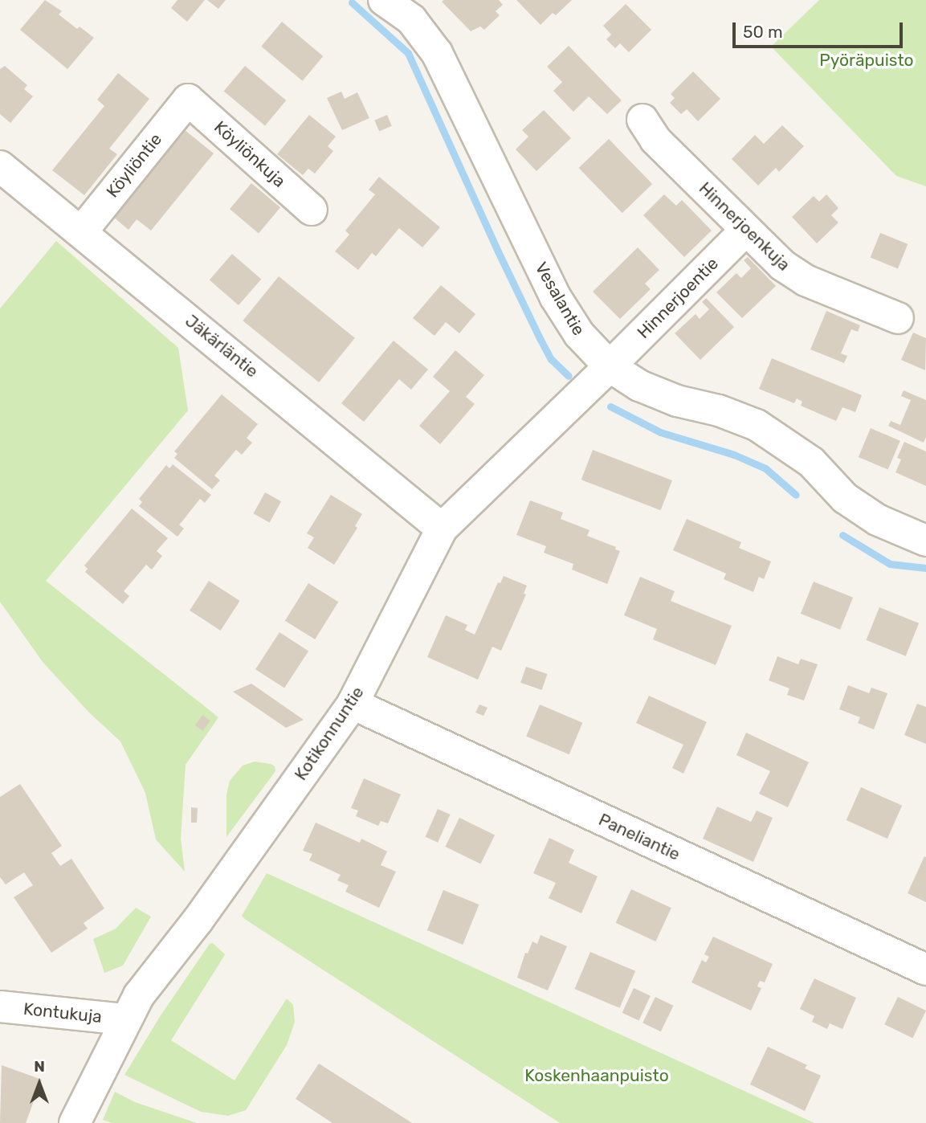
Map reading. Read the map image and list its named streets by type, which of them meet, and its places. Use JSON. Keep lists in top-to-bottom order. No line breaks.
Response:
{"streets":{"street":["Köyliönkuja","Köyliöntie","Hinnerjoenkuja","Hinnerjoentie","Vesalantie","Jäkärläntie","Kotikonnuntie","Paneliantie","Kontukuja"]},"crossings":[["Köyliönkuja","Köyliöntie"],["Köyliöntie","Jäkärläntie"],["Hinnerjoenkuja","Hinnerjoentie"],["Hinnerjoentie","Vesalantie"],["Hinnerjoentie","Kotikonnuntie"],["Vesalantie","Kotikonnuntie"],["Jäkärläntie","Kotikonnuntie"],["Kotikonnuntie","Paneliantie"],["Kotikonnuntie","Kontukuja"]],"parks":["Pyöräpuisto","Koskenhaanpuisto"],"scale_bar":"50 m","north":"top"}
